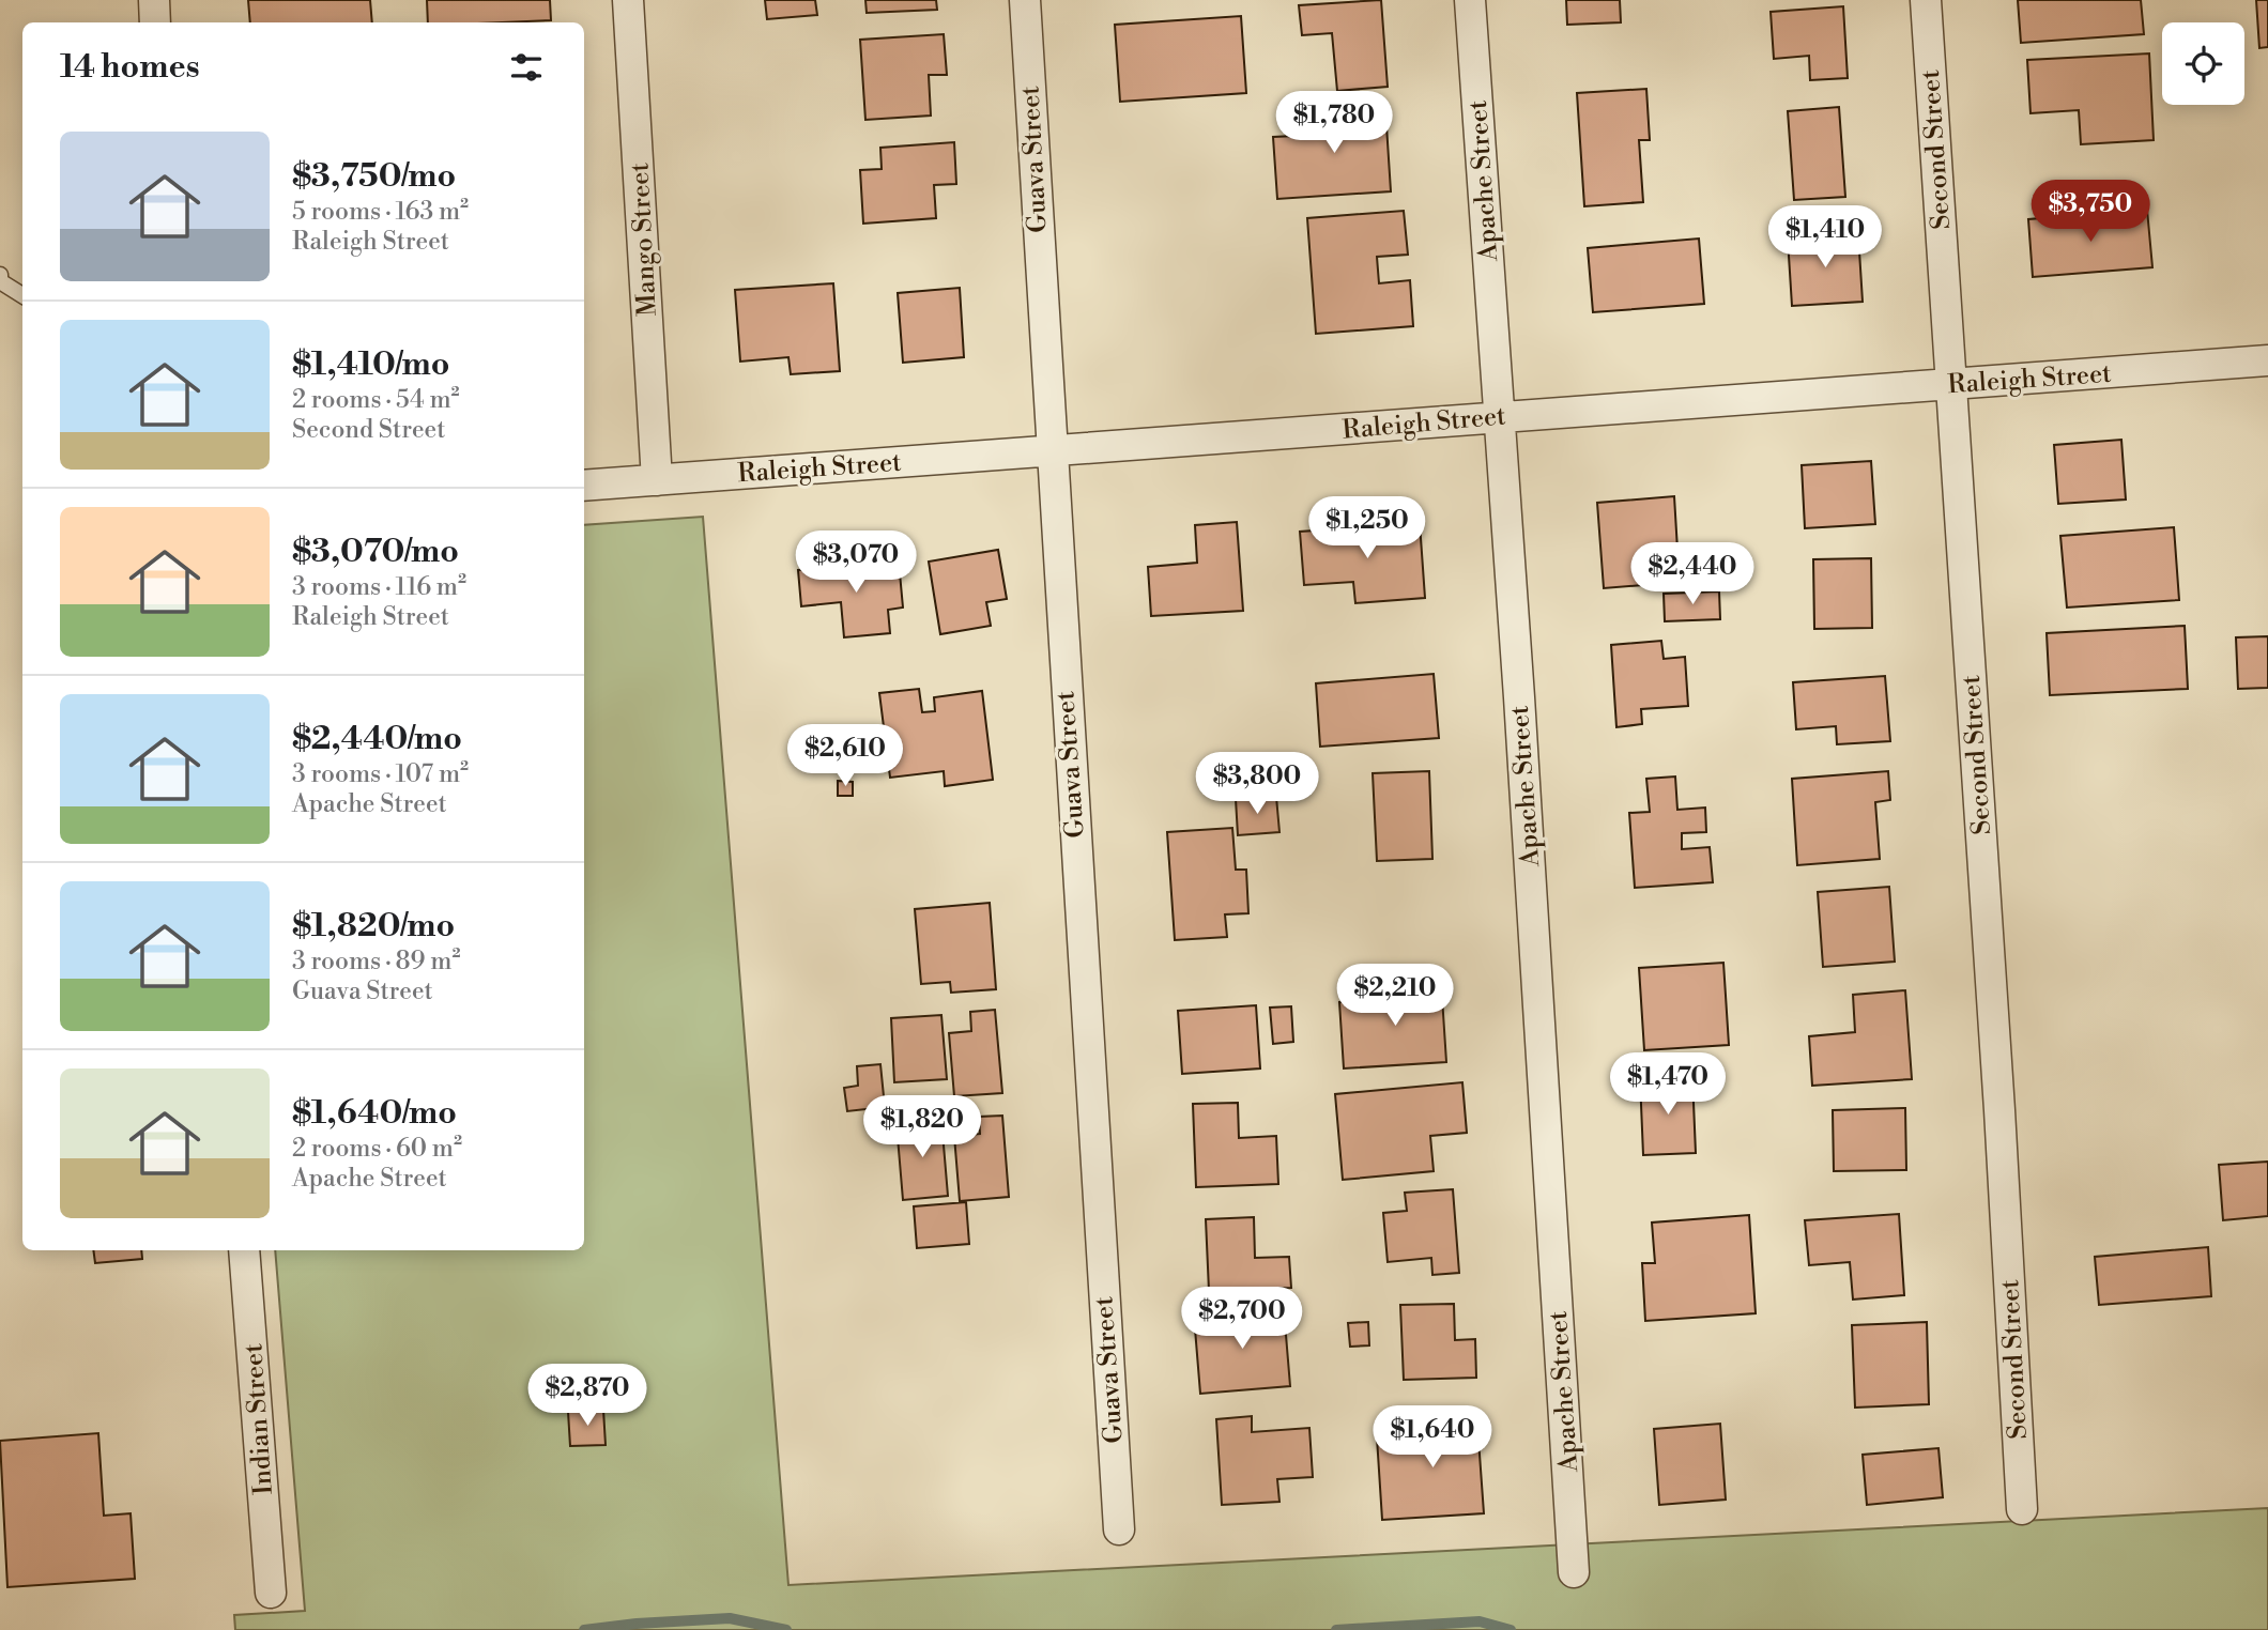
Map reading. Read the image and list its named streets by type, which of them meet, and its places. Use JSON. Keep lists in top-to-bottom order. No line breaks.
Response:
{"streets":{"street":["Second Street","Guava Street","Apache Street","Mango Street","Raleigh Street","Indian Street"]},"crossings":[["Second Street","Raleigh Street"],["Guava Street","Raleigh Street"],["Apache Street","Raleigh Street"],["Mango Street","Raleigh Street"]],"page":{"heading":"14 homes","price":["$1,780","$3,750","$1,410","$1,250","$3,070","$2,440","$2,610","$3,800","$2,210","$1,470","$1,820","$2,700","$2,870","$1,640"],"list":[{"name":"$3,750/mo","note":"5 rooms · 163 m² · Raleigh Street"},{"name":"$1,410/mo","note":"2 rooms · 54 m² · Second Street"},{"name":"$3,070/mo","note":"3 rooms · 116 m² · Raleigh Street"},{"name":"$2,440/mo","note":"3 rooms · 107 m² · Apache Street"},{"name":"$1,820/mo","note":"3 rooms · 89 m² · Guava Street"},{"name":"$1,640/mo","note":"2 rooms · 60 m² · Apache Street"}]}}
